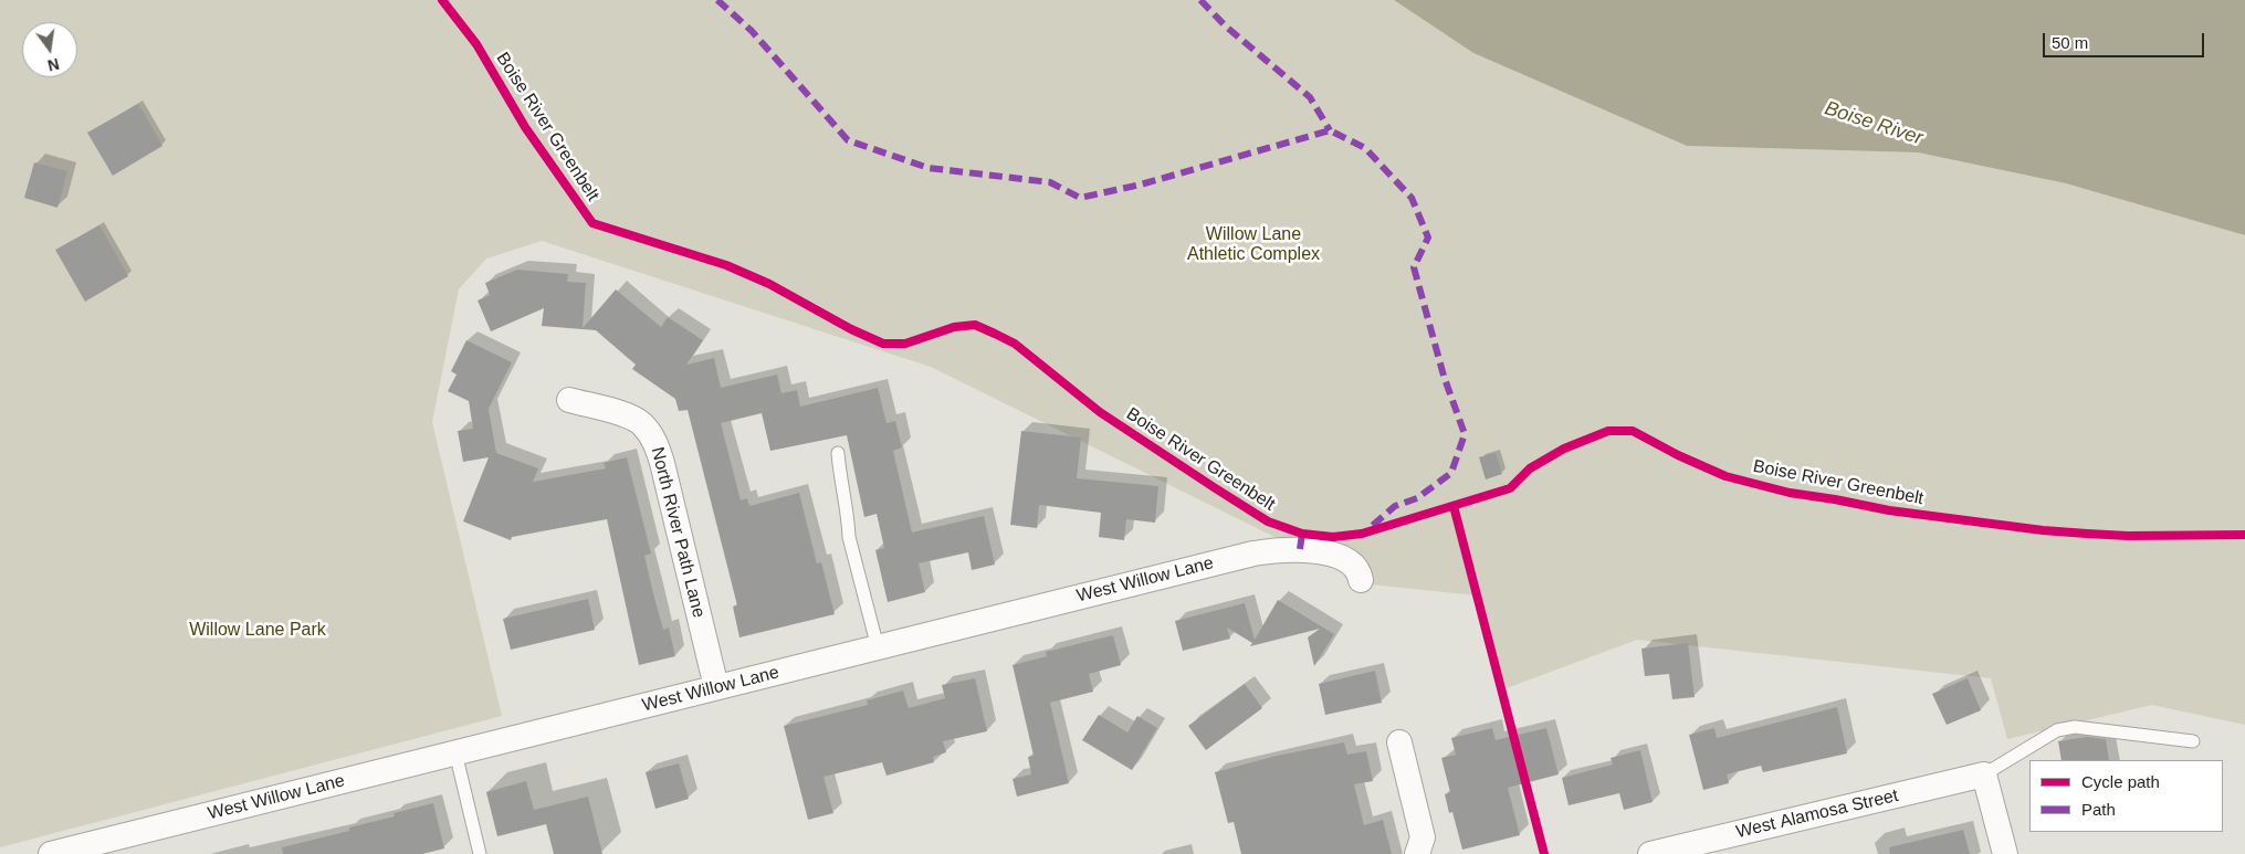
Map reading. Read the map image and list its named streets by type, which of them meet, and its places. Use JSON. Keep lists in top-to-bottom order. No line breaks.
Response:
{"streets":{"street":["North River Path Lane","West Willow Lane","West Alamosa Street"],"cycle path":["Boise River Greenbelt"]},"crossings":[["North River Path Lane","West Willow Lane"]],"water":["Boise River"],"parks":["Willow Lane Athletic Complex","Willow Lane Park"],"legend":["Cycle path","Path"],"scale_bar":"50 m","north":"bottom"}
